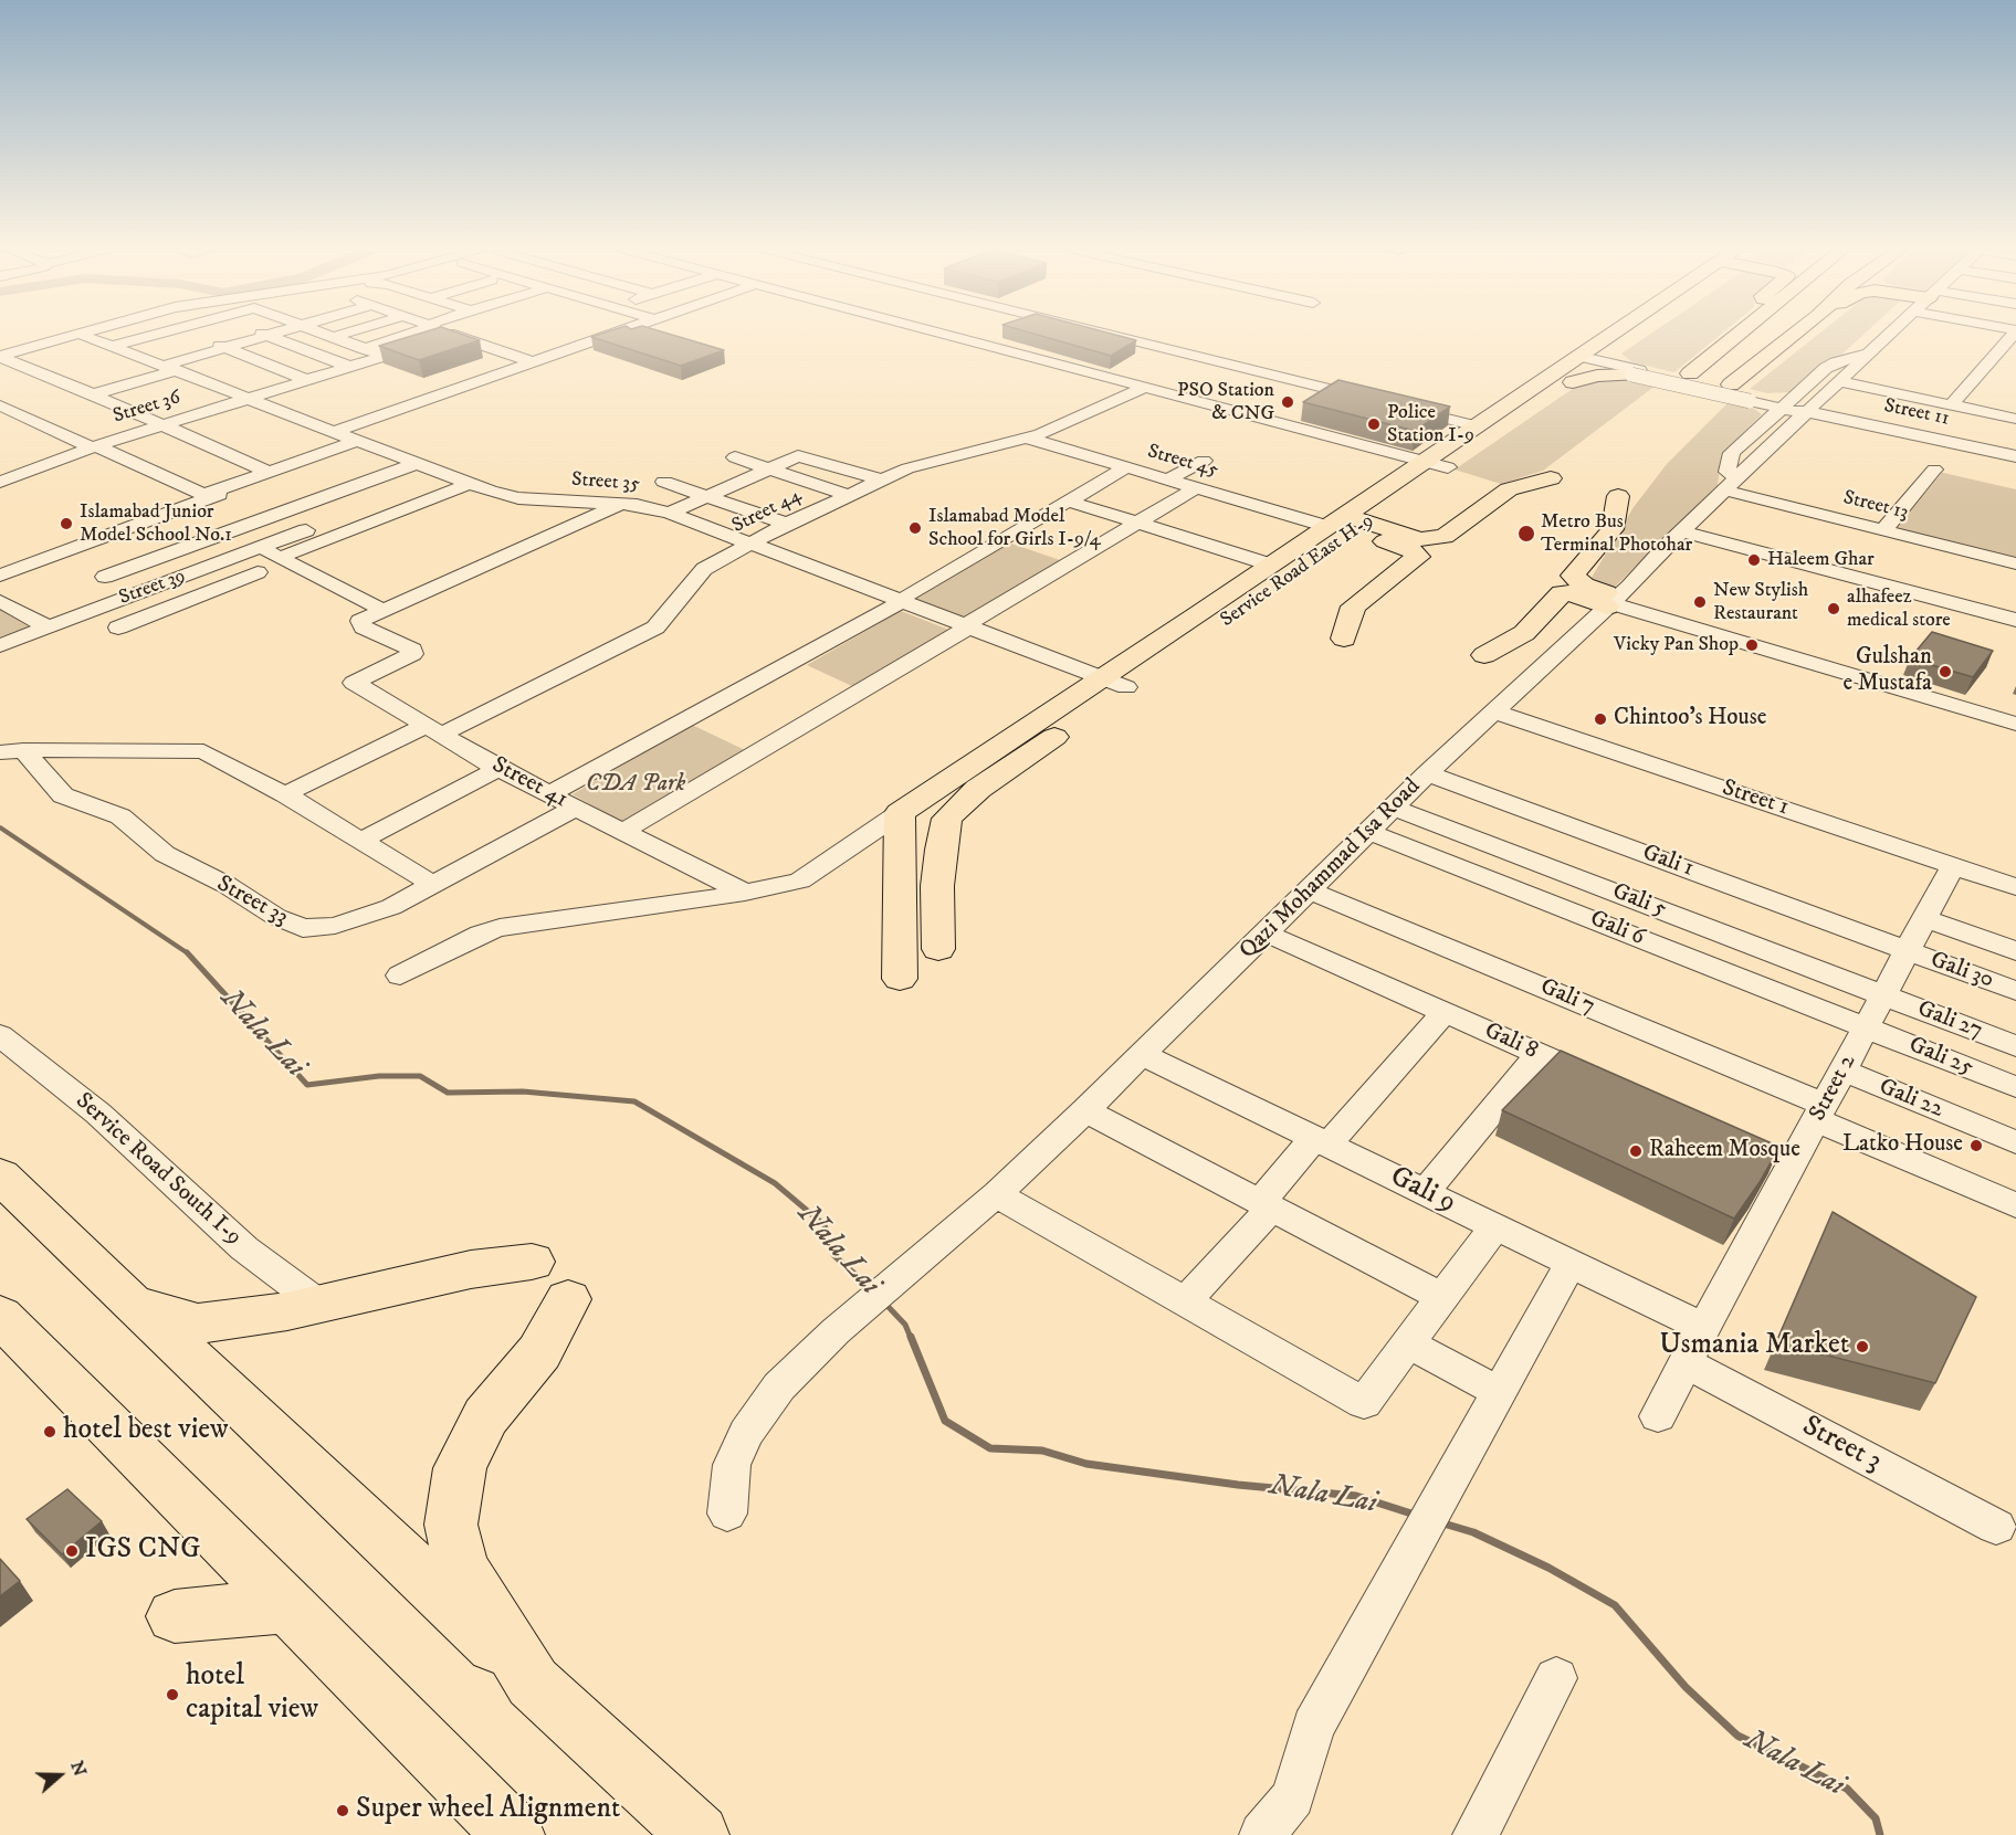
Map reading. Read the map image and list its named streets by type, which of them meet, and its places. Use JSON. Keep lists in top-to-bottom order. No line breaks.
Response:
{"streets":{"main road":["Service Road East H-9"],"street":["Street 36","Street 11","Street 45","Street 35","Street 13","Street 44","Street 39","Street 41","Street 1","Gali 1","Qazi Mohammad Isa Road","Street 33","Gali 5","Gali 6","Gali 30","Gali 7","Gali 27","Gali 8","Gali 25","Street 2","Gali 22","Service Road South I-9","Gali 9","Street 3"]},"crossings":[["Street 36","Street 35"],["Street 11","Service Road East H-9"],["Street 11","Qazi Mohammad Isa Road"],["Street 45","Street 44"],["Street 45","Service Road East H-9"],["Street 35","Street 44"],["Street 35","Service Road East H-9"],["Street 13","Qazi Mohammad Isa Road"],["Street 44","Street 41"],["Street 41","Street 33"],["Street 1","Qazi Mohammad Isa Road"],["Street 1","Street 2"],["Gali 1","Qazi Mohammad Isa Road"],["Gali 1","Gali 30"],["Gali 1","Street 2"],["Qazi Mohammad Isa Road","Gali 5"],["Qazi Mohammad Isa Road","Gali 6"],["Qazi Mohammad Isa Road","Gali 7"],["Qazi Mohammad Isa Road","Gali 8"],["Qazi Mohammad Isa Road","Gali 9"],["Gali 5","Gali 27"],["Gali 5","Street 2"],["Gali 6","Gali 25"],["Gali 6","Street 2"],["Gali 30","Street 2"],["Gali 7","Street 2"],["Gali 27","Street 2"],["Gali 25","Street 2"],["Street 2","Gali 22"],["Street 2","Gali 9"],["Street 2","Street 3"]],"water":["Nala Lai"],"parks":["CDA Park"],"places":["PSO Station & CNG","Police Station I-9","Islamabad Junior Model School No.1","Islamabad Model School for Girls I-9/4","Metro Bus Terminal Photohar","Haleem Ghar","New Stylish Restaurant","alhafeez medical store","Vicky Pan Shop","Gulshan e Mustafa","Chintoo's House","Latko House","Raheem Mosque","Usmania Market","hotel best view","IGS CNG","hotel capital view","Super wheel Alignment"],"north":"right"}
